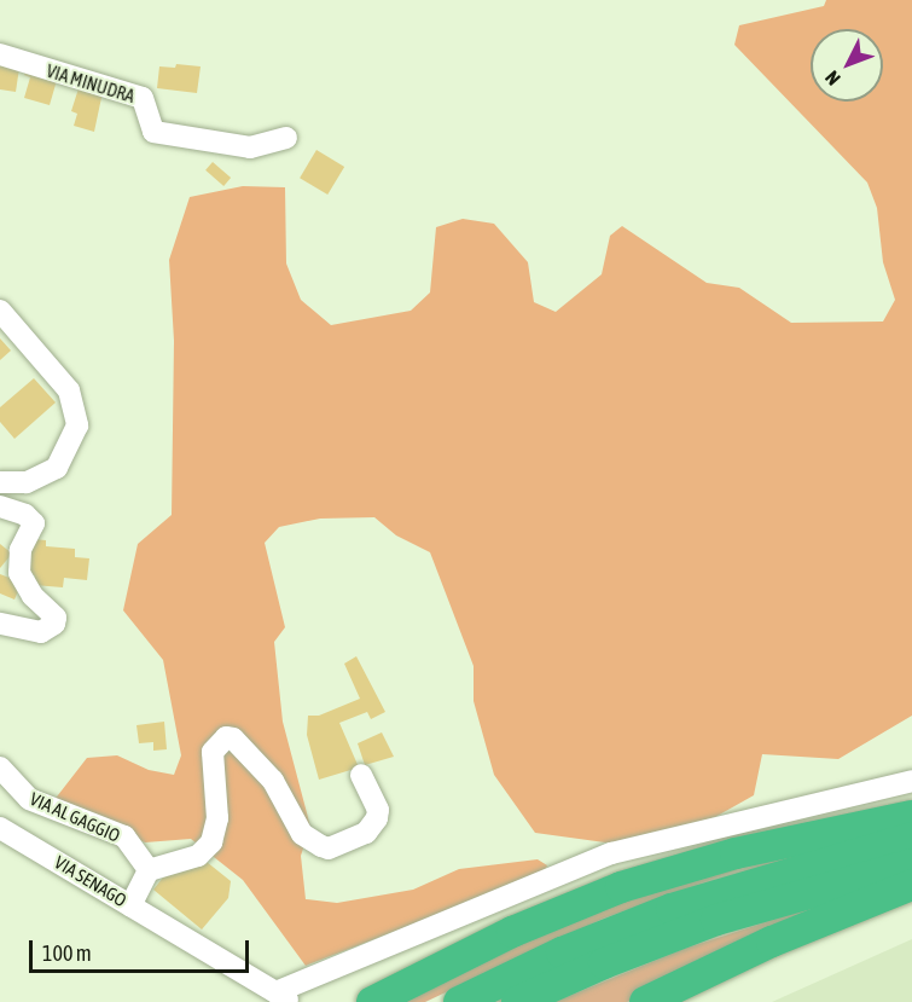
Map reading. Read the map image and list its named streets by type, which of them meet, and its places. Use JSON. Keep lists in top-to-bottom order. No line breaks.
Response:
{"streets":{"street":["VIA MINUDRA","VIA AL GAGGIO","VIA SENAGO"]},"scale_bar":"100 m","north":"bottom left"}
